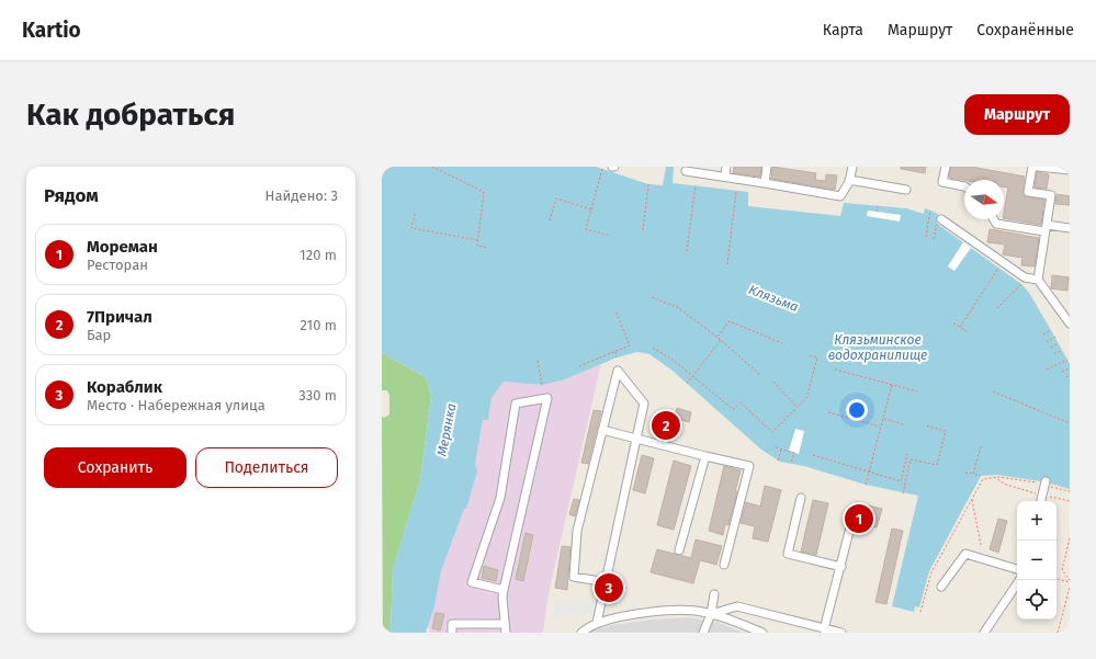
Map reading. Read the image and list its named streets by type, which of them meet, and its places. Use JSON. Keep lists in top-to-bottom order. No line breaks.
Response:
{"water":["Клязьма","Клязьминское водохранилище","Мерянка"],"north":"right","page":{"header":"Kartio","nav":["Карта","Маршрут","Сохранённые"],"buttons":["Маршрут",["Сохранить","Поделиться"]],"title":"Как добраться","heading":["Рядом","Найдено: 3"],"list":[{"mark":"1","name":"Мореман","note":"Ресторан","value":"120 m"},{"mark":"2","name":"7Причал","note":"Бар","value":"210 m"},{"mark":"3","name":"Кораблик","note":"Место · Набережная улица","value":"330 m"}],"pins":["2","1","3"],"map_buttons":["+","−"]}}
